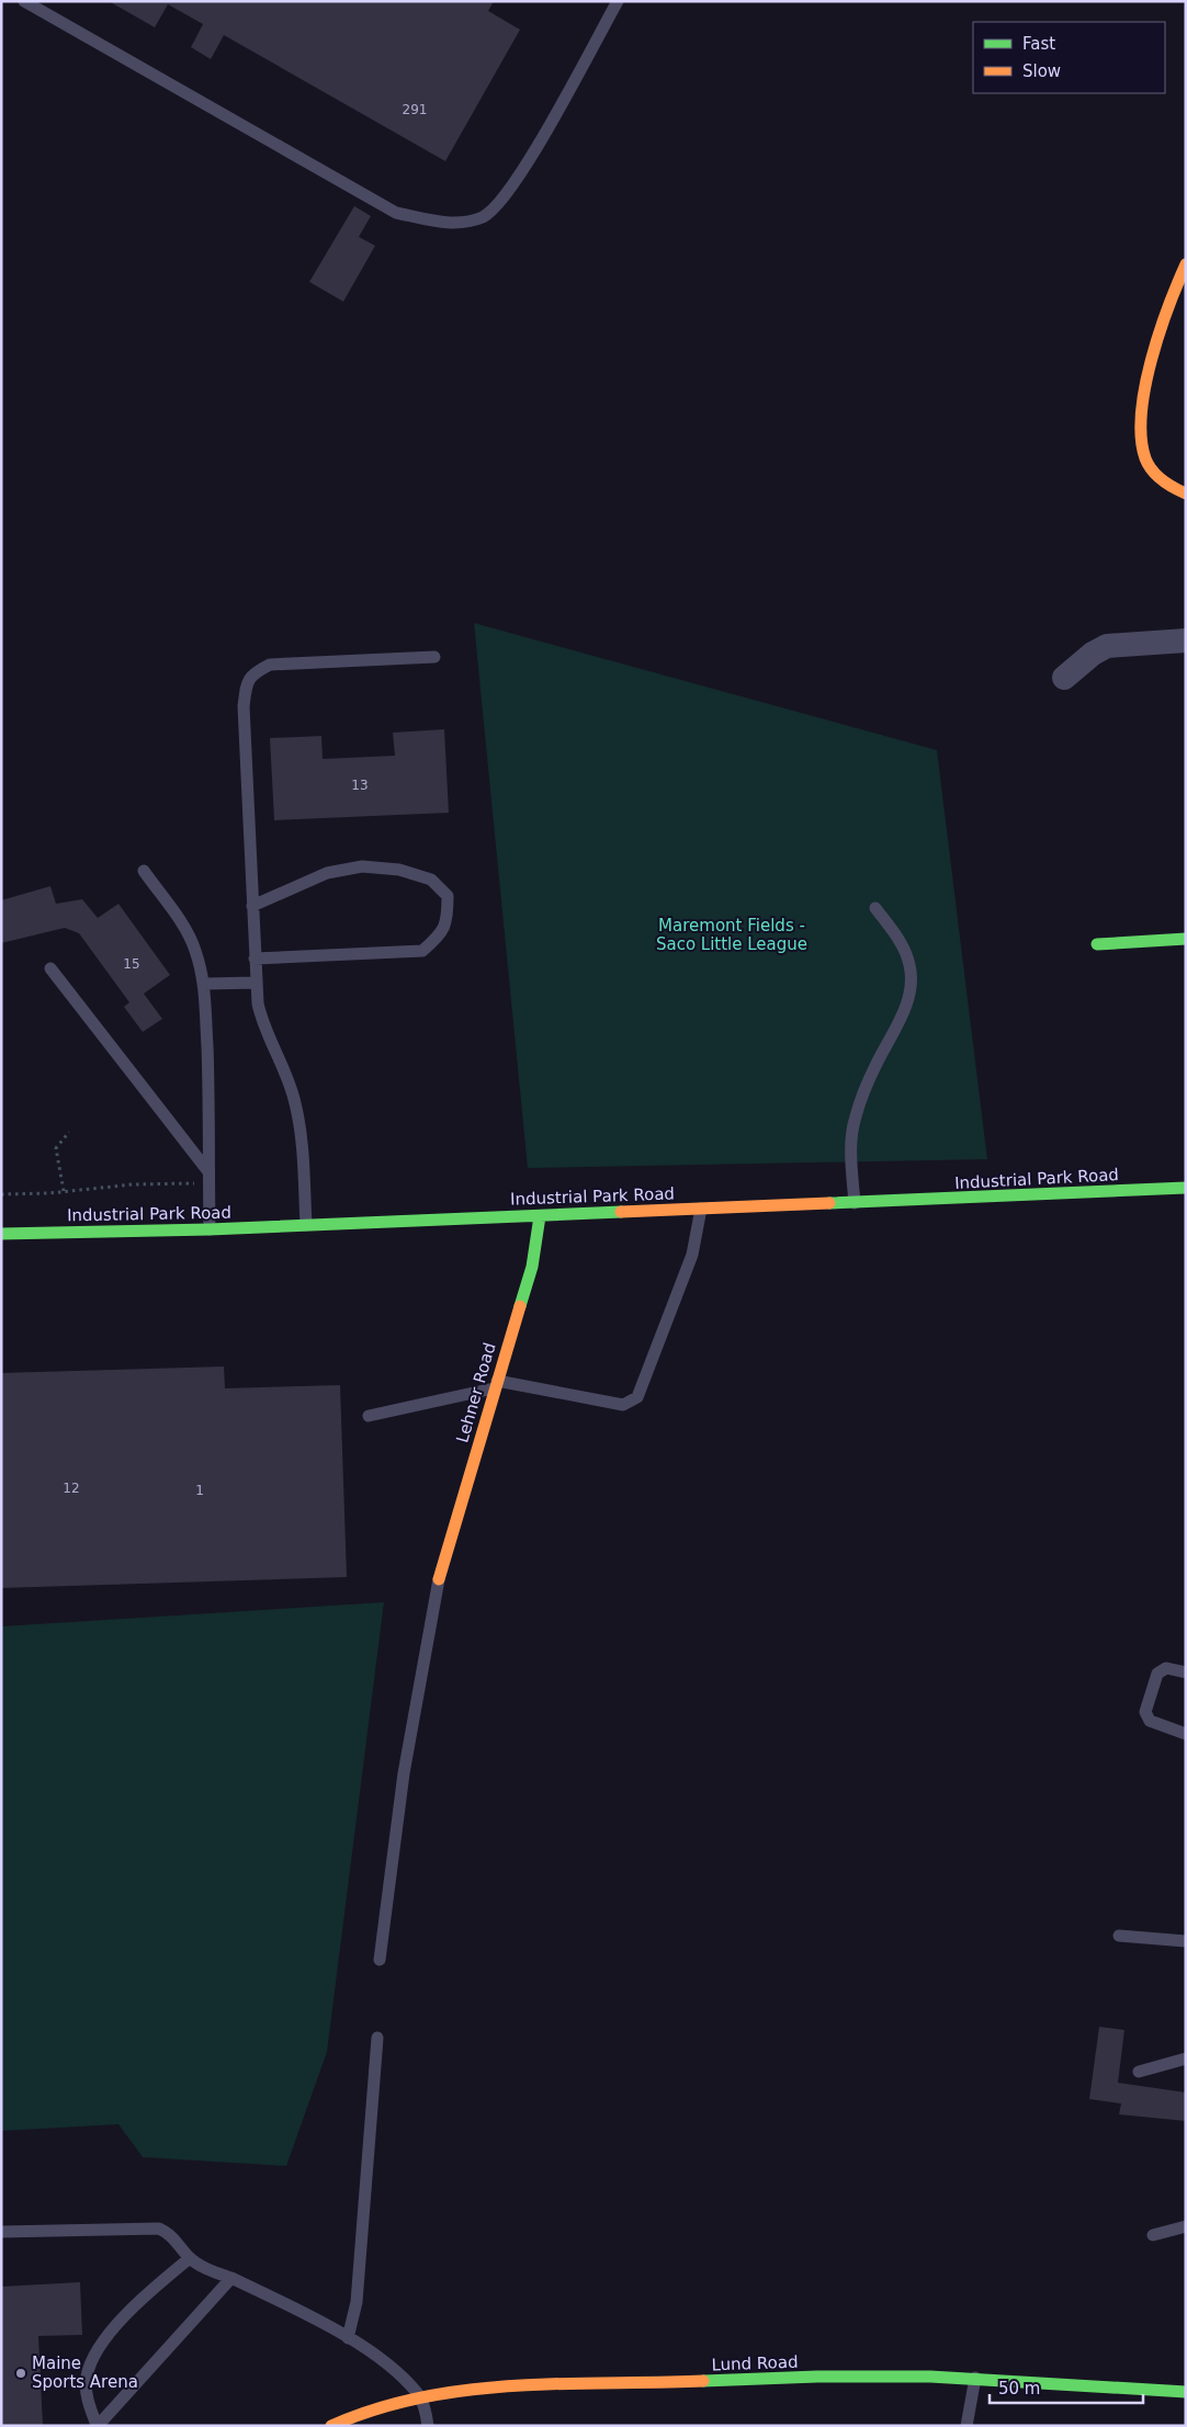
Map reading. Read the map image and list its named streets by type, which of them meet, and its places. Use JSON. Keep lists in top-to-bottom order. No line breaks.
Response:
{"streets":{"street":["Industrial Park Road","Lehner Road","Lund Road"]},"crossings":[["Industrial Park Road","Lehner Road"]],"parks":["Maremont Fields - Saco Little League"],"places":["Maine Sports Arena"],"house_numbers":["291","13","15","12","1"],"legend":["Fast","Slow"],"scale_bar":"50 m"}
